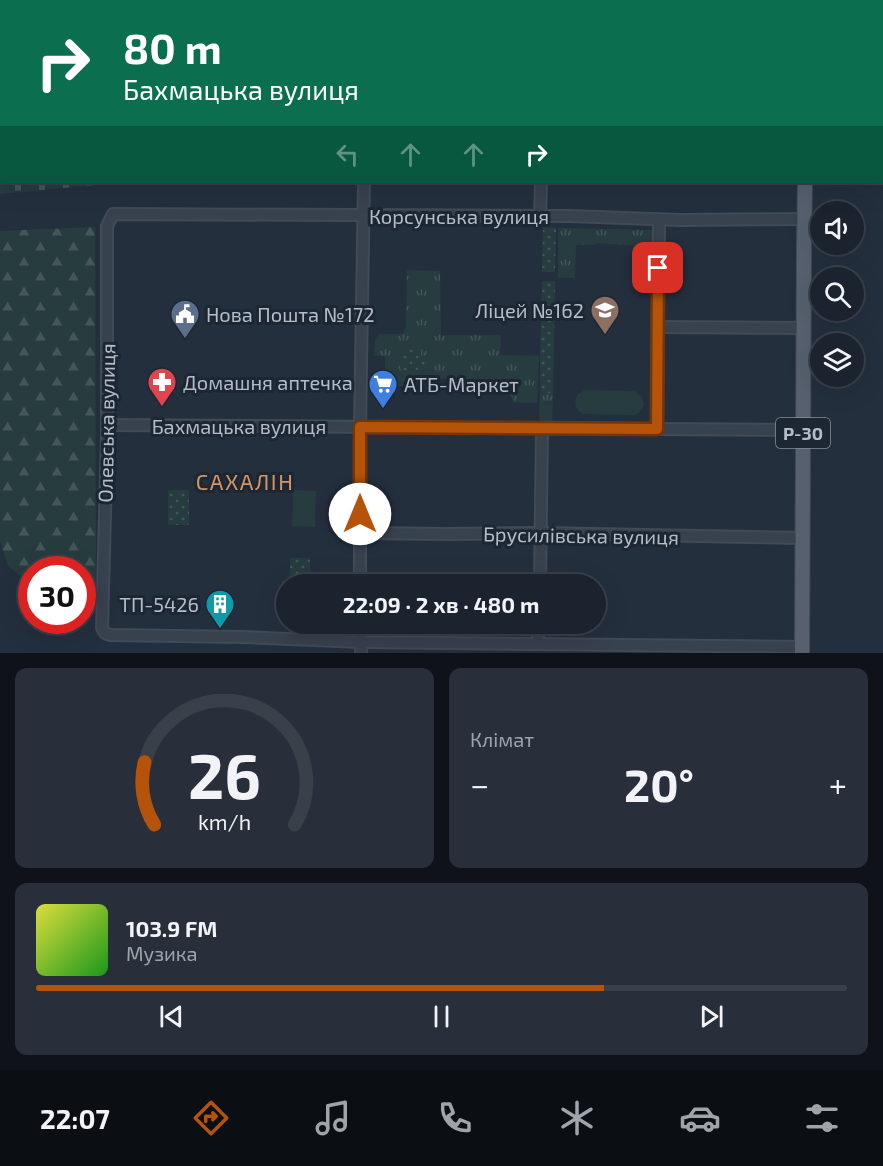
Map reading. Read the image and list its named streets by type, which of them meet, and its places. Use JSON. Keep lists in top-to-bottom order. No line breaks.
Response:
{"streets":{"main road":["Р-30"],"street":["Корсунська вулиця","Олевська вулиця","Бахмацька вулиця","Брусилівська вулиця"]},"crossings":[["Корсунська вулиця","Олевська вулиця"],["Корсунська вулиця","Р-30"],["Олевська вулиця","Бахмацька вулиця"],["Бахмацька вулиця","Р-30"],["Р-30","Брусилівська вулиця"]],"districts":["САХАЛІН"],"places":{"school or university":["Ліцей №162"],"public building":["Нова Пошта №172"],"pharmacy":["Домашня аптечка"],"supermarket":["АТБ-Маркет"],"building":["ТП-5426"]},"page":{"turn":["80 m","Бахмацька вулиця"],"limit":"30","trip":"22:09 · 2 хв · 480 m","tile":"Клімат","heat":["−","20°","+"],"song":["103.9 FM","Музика"],"tabs":"22:07","gauge":["26","km/h"]}}
